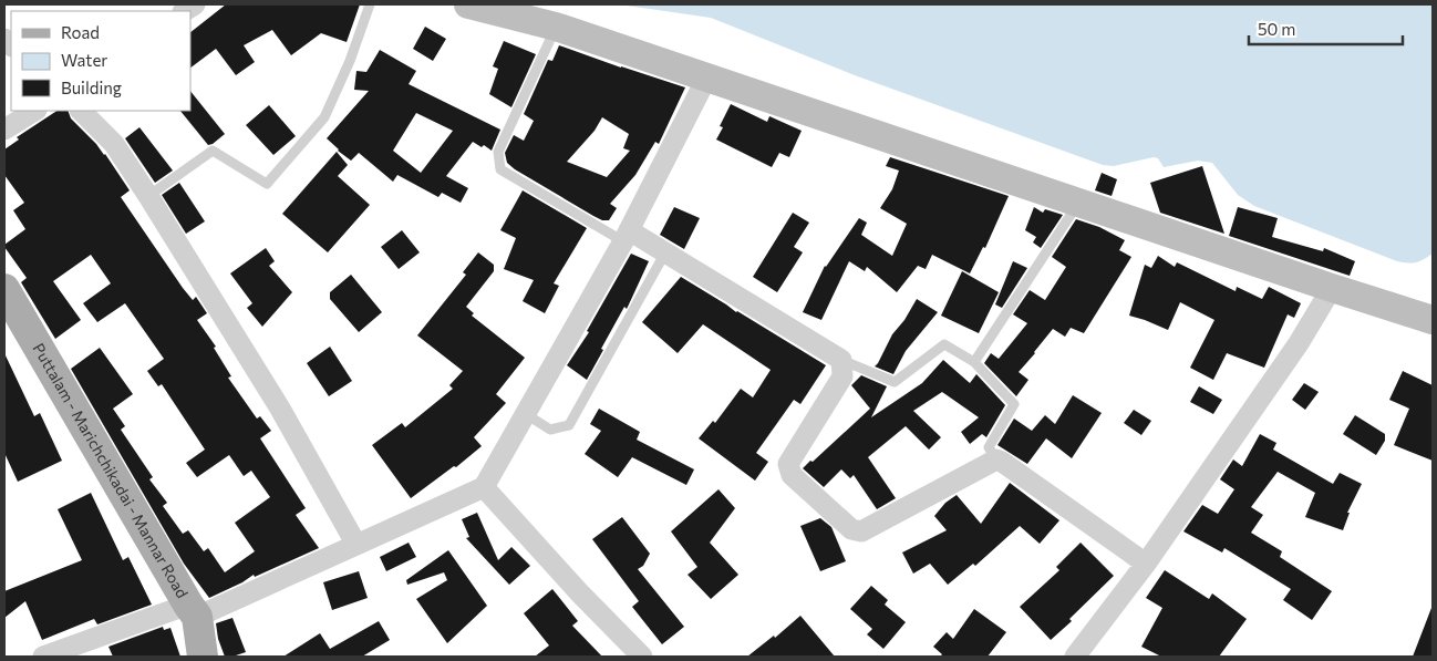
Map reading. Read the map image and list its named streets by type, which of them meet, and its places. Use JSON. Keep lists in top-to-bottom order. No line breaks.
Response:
{"streets":{"main road":["Puttalam - Marichchikadai - Mannar Road"]},"legend":["Road","Water","Building"],"scale_bar":"50 m"}
